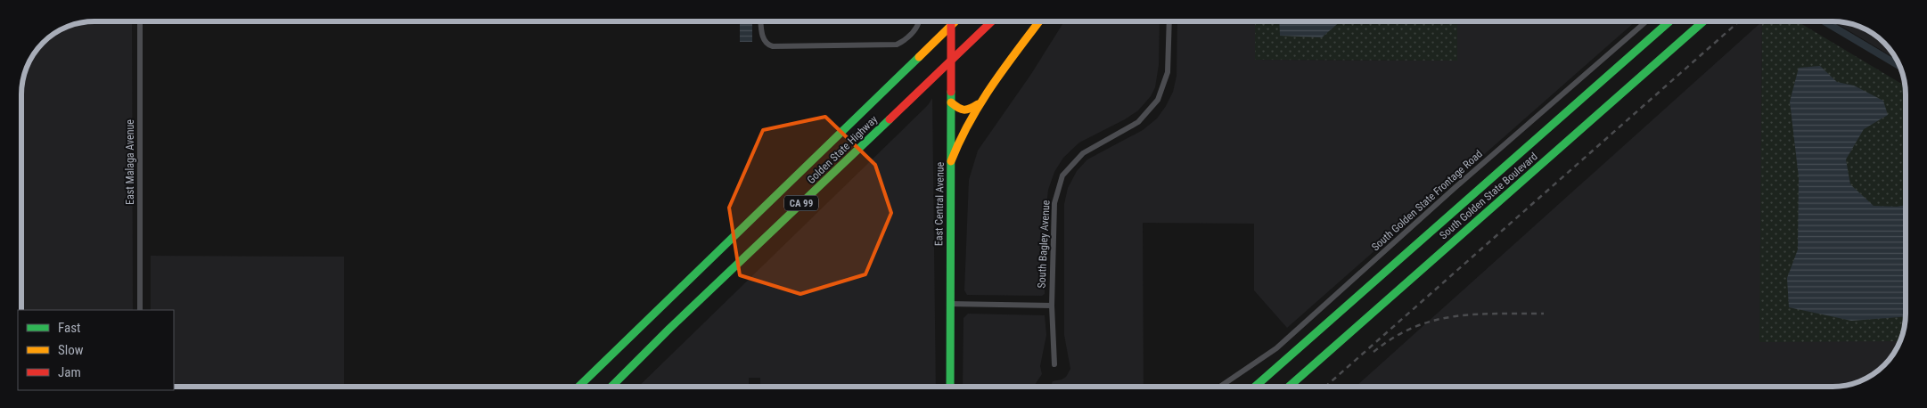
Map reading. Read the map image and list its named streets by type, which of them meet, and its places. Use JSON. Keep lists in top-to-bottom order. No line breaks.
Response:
{"streets":{"main road":["Golden State Highway","South Golden State Boulevard","CA 99","East Central Avenue"],"street":["East Malaga Avenue","South Golden State Frontage Road","South Bagley Avenue"]},"legend":["Fast","Slow","Jam"]}
